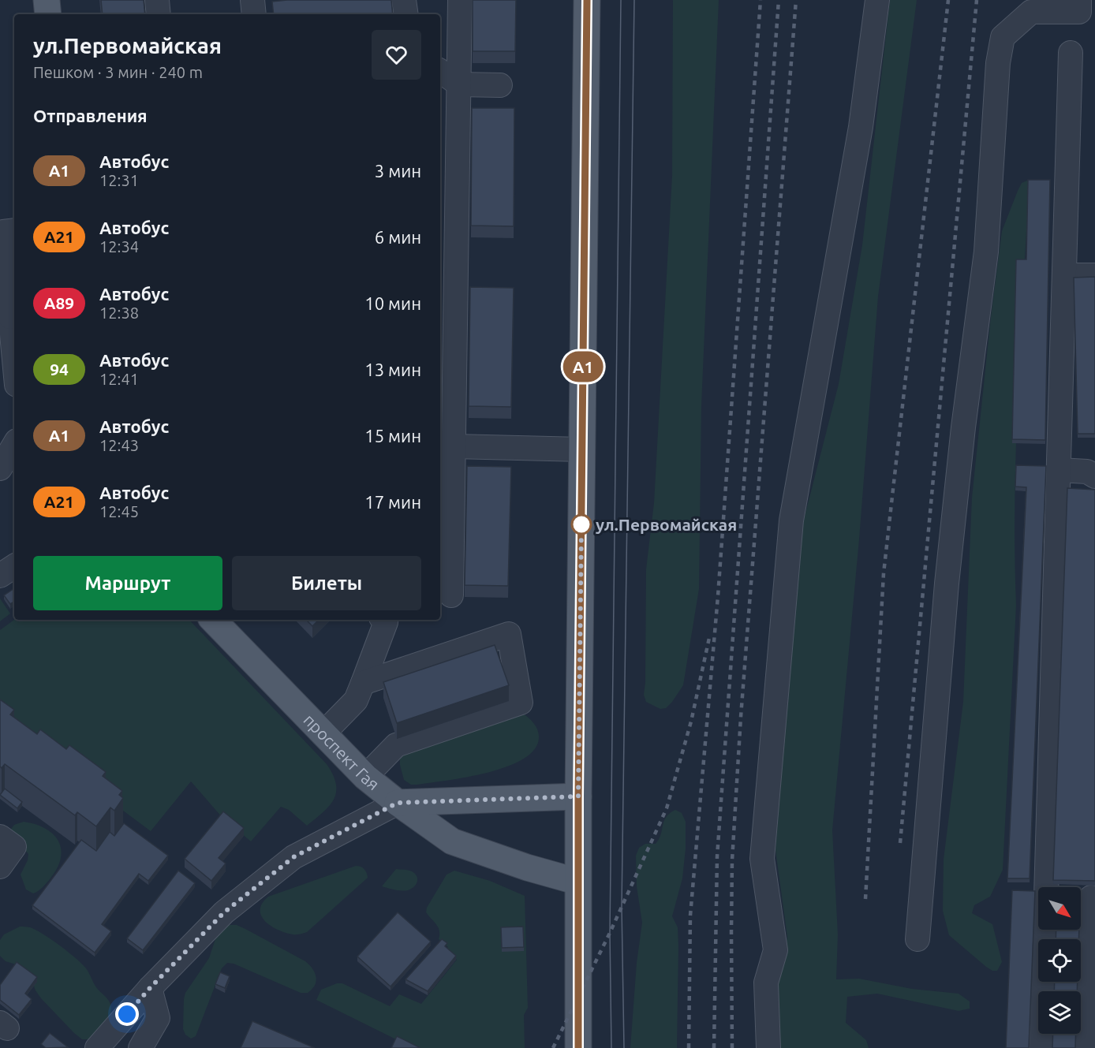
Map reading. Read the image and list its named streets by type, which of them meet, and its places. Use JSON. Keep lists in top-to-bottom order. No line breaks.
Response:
{"streets":{"main road":["проспект Гая"]},"places":["ул.Первомайская"],"lines":["bus line А1"],"north":"bottom right","page":{"on_map":"А1","heading":[["ул.Первомайская","Пешком · 3 мин · 240 m"],"Отправления"],"list":[{"mark":"А1","name":"Автобус","note":"12:31","value":"3 мин"},{"mark":"А21","name":"Автобус","note":"12:34","value":"6 мин"},{"mark":"А89","name":"Автобус","note":"12:38","value":"10 мин"},{"mark":"94","name":"Автобус","note":"12:41","value":"13 мин"},{"mark":"А1","name":"Автобус","note":"12:43","value":"15 мин"},{"mark":"А21","name":"Автобус","note":"12:45","value":"17 мин"}],"buttons":["Маршрут","Билеты"]}}
